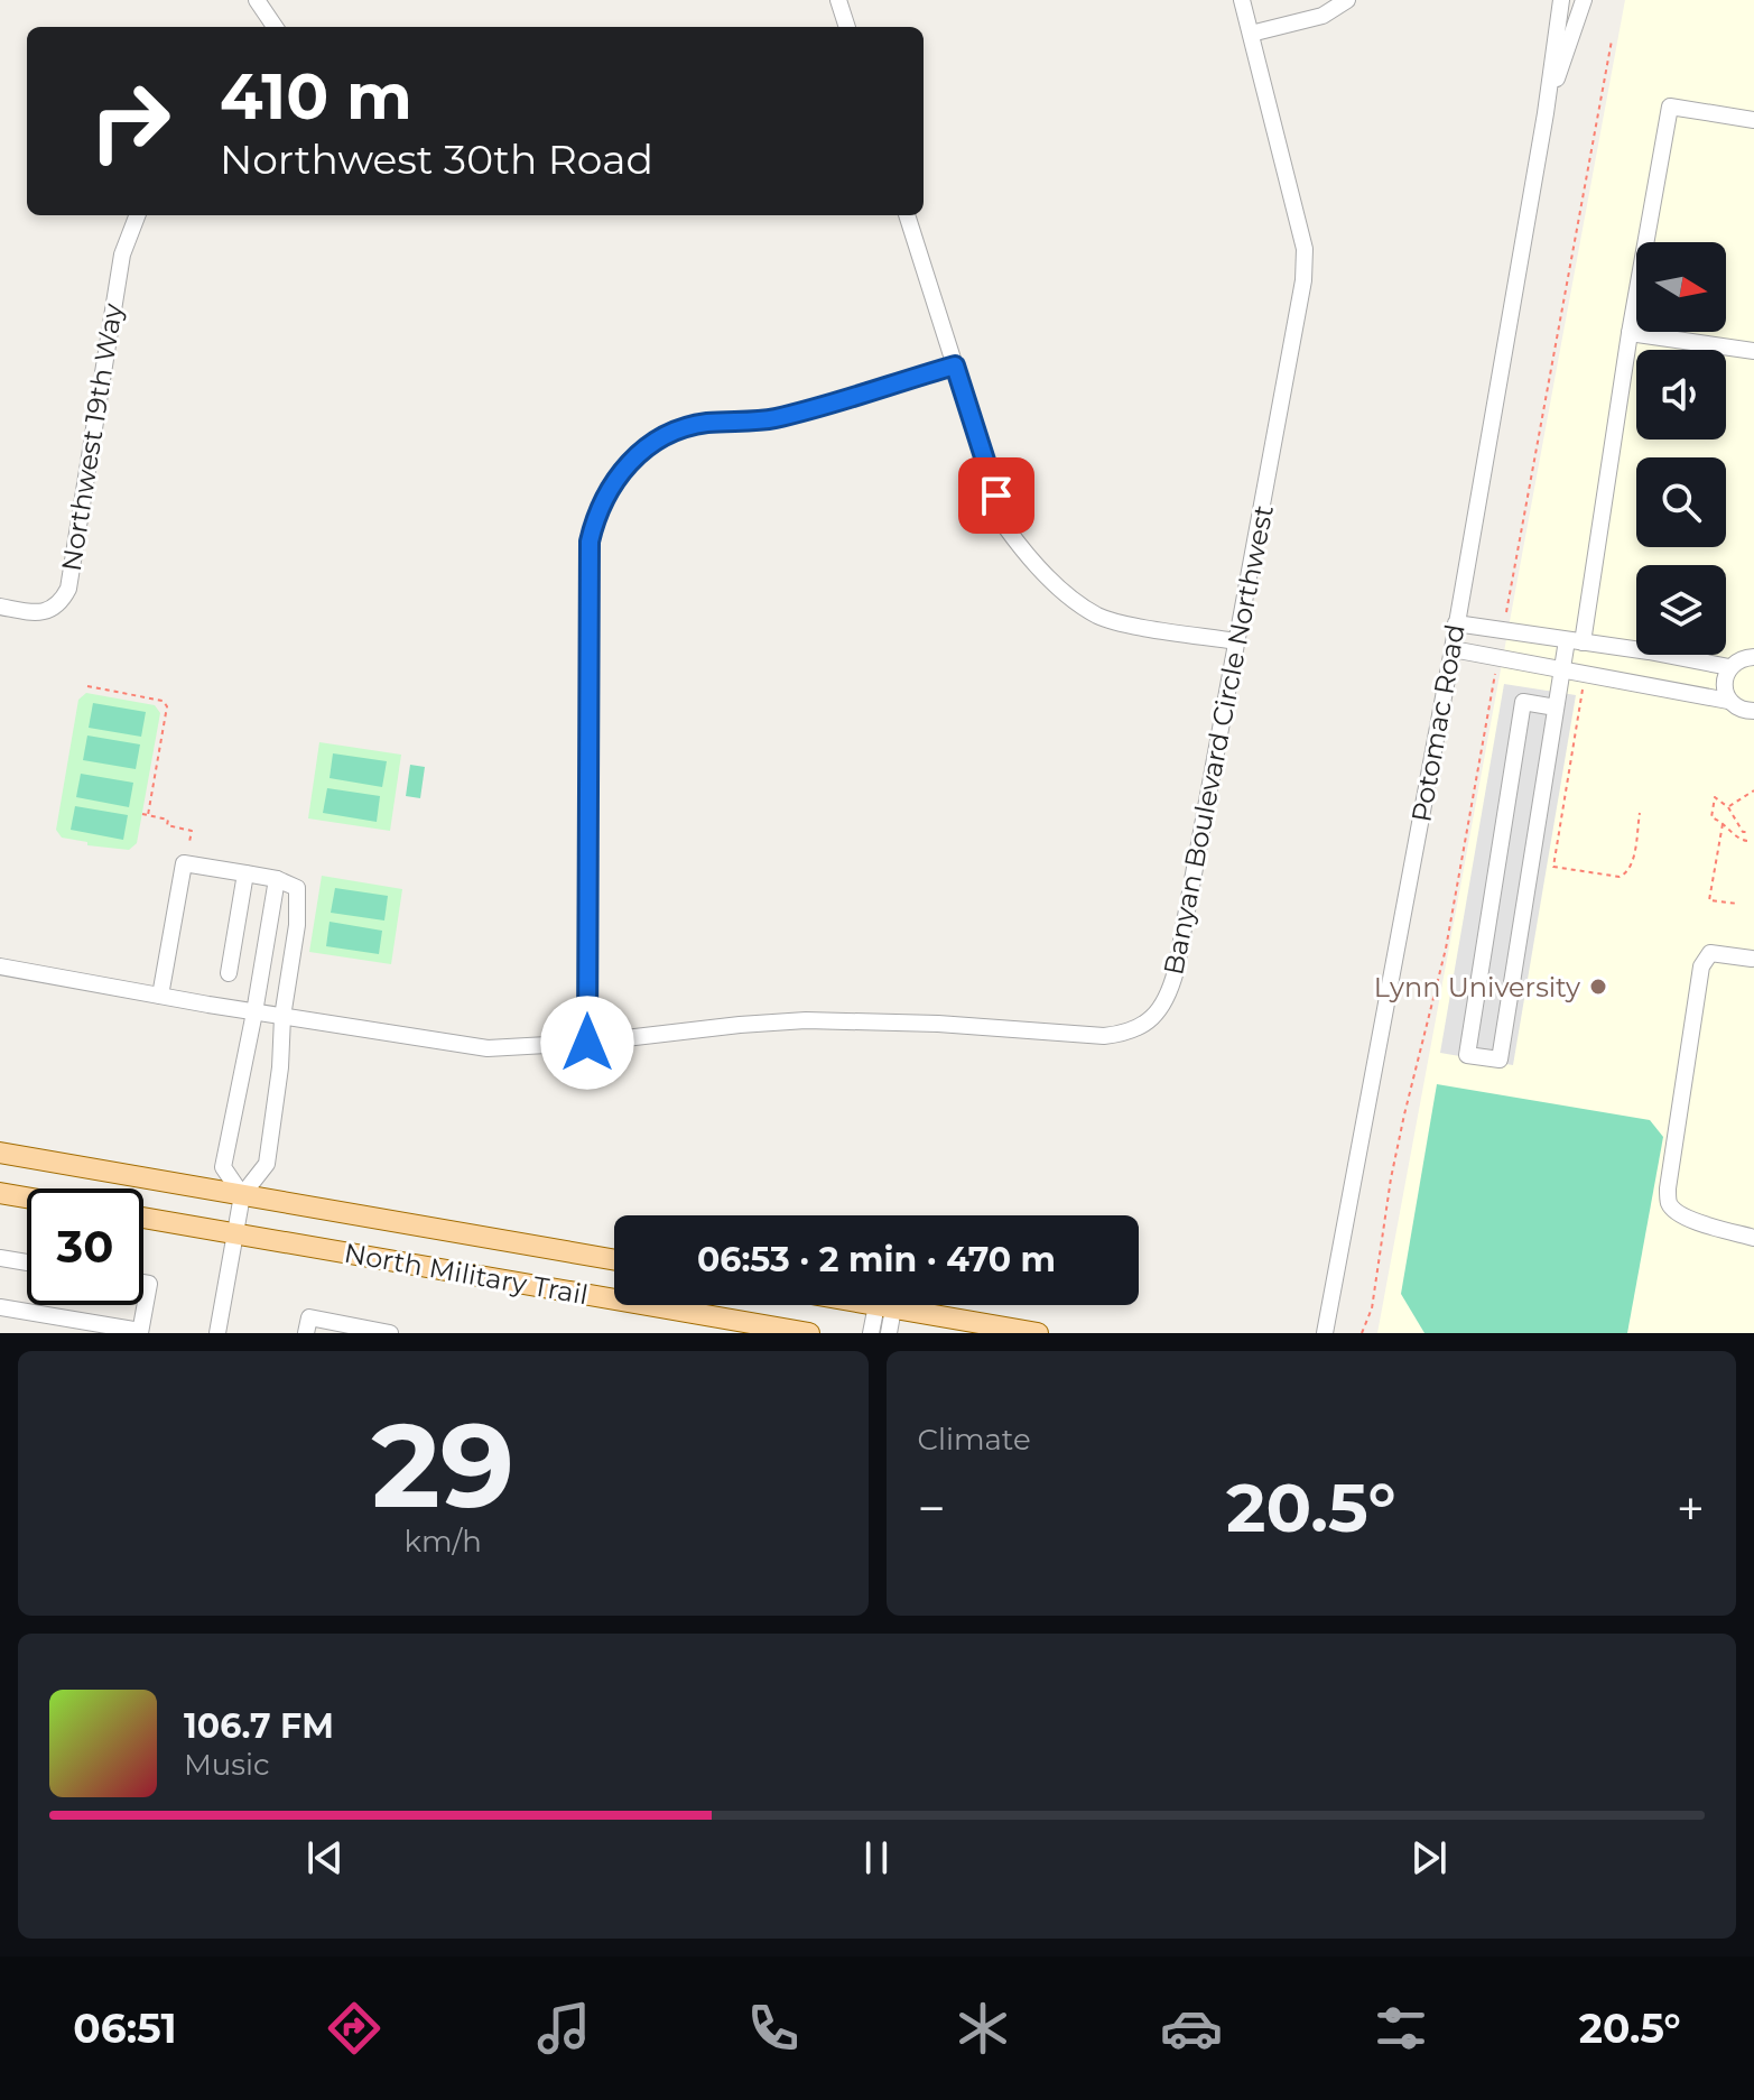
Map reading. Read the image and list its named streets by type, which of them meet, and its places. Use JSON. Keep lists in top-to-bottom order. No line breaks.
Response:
{"streets":{"main road":["North Military Trail"],"street":["Northwest 19th Way","Potomac Road","Banyan Boulevard Circle Northwest"]},"places":["Lynn University"],"north":"right","page":{"turn":["410 m","Northwest 30th Road"],"limit":"30","trip":"06:53 · 2 min · 470 m","tile":[["29","km/h"],"Climate"],"heat":["−","20.5°","+"],"song":["106.7 FM","Music"],"tabs":["06:51","20.5°"]}}
